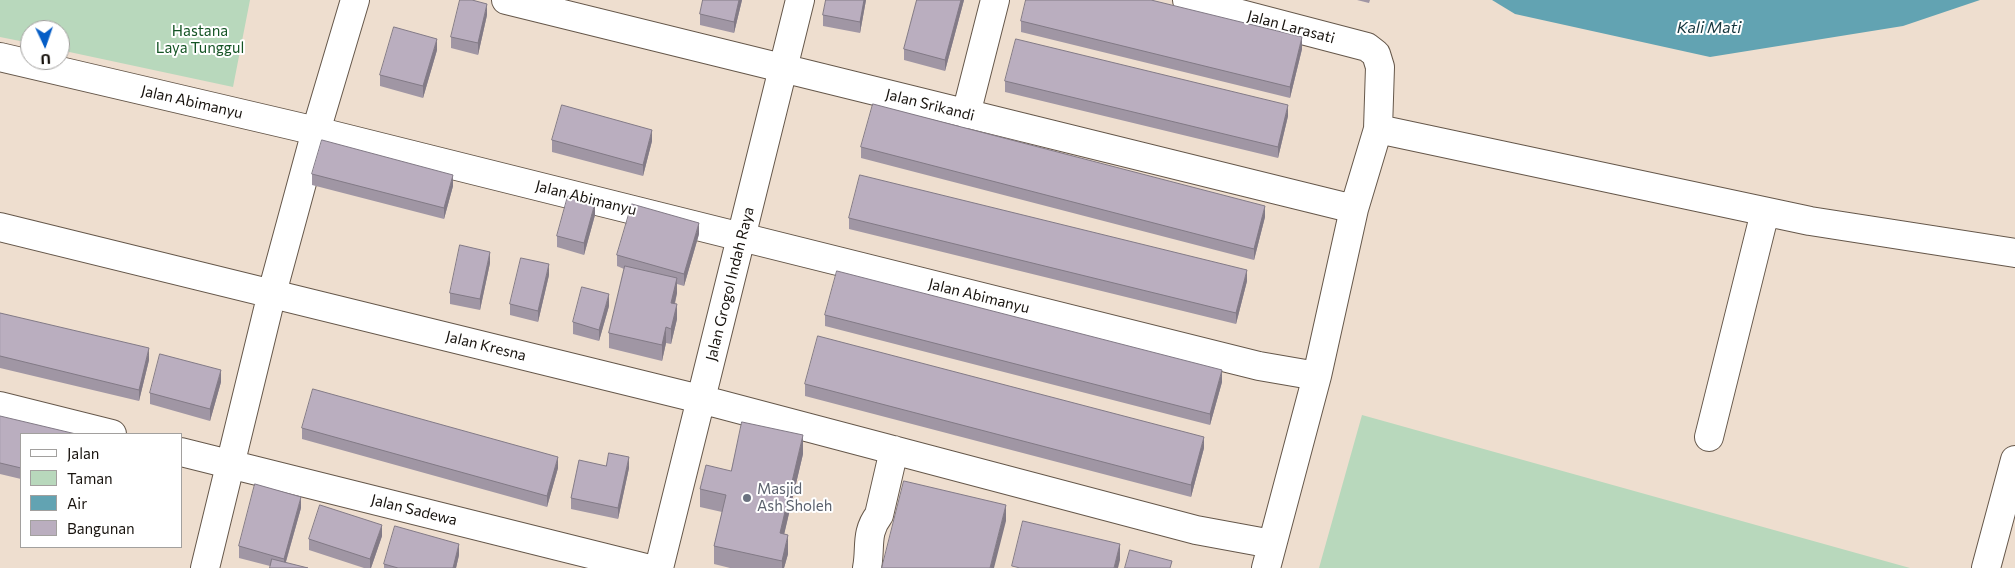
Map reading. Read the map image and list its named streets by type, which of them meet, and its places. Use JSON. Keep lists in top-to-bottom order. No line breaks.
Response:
{"streets":{"street":["Jalan Larasati","Jalan Abimanyu","Jalan Srikandi","Jalan Grogol Indah Raya","Jalan Kresna","Jalan Sadewa"]},"crossings":[["Jalan Abimanyu","Jalan Grogol Indah Raya"],["Jalan Srikandi","Jalan Grogol Indah Raya"],["Jalan Grogol Indah Raya","Jalan Kresna"]],"water":["Kali Mati"],"parks":["Hastana Laya Tunggul"],"places":["Masjid Ash Sholeh"],"legend":["Jalan","Taman","Air","Bangunan"],"north":"bottom"}
